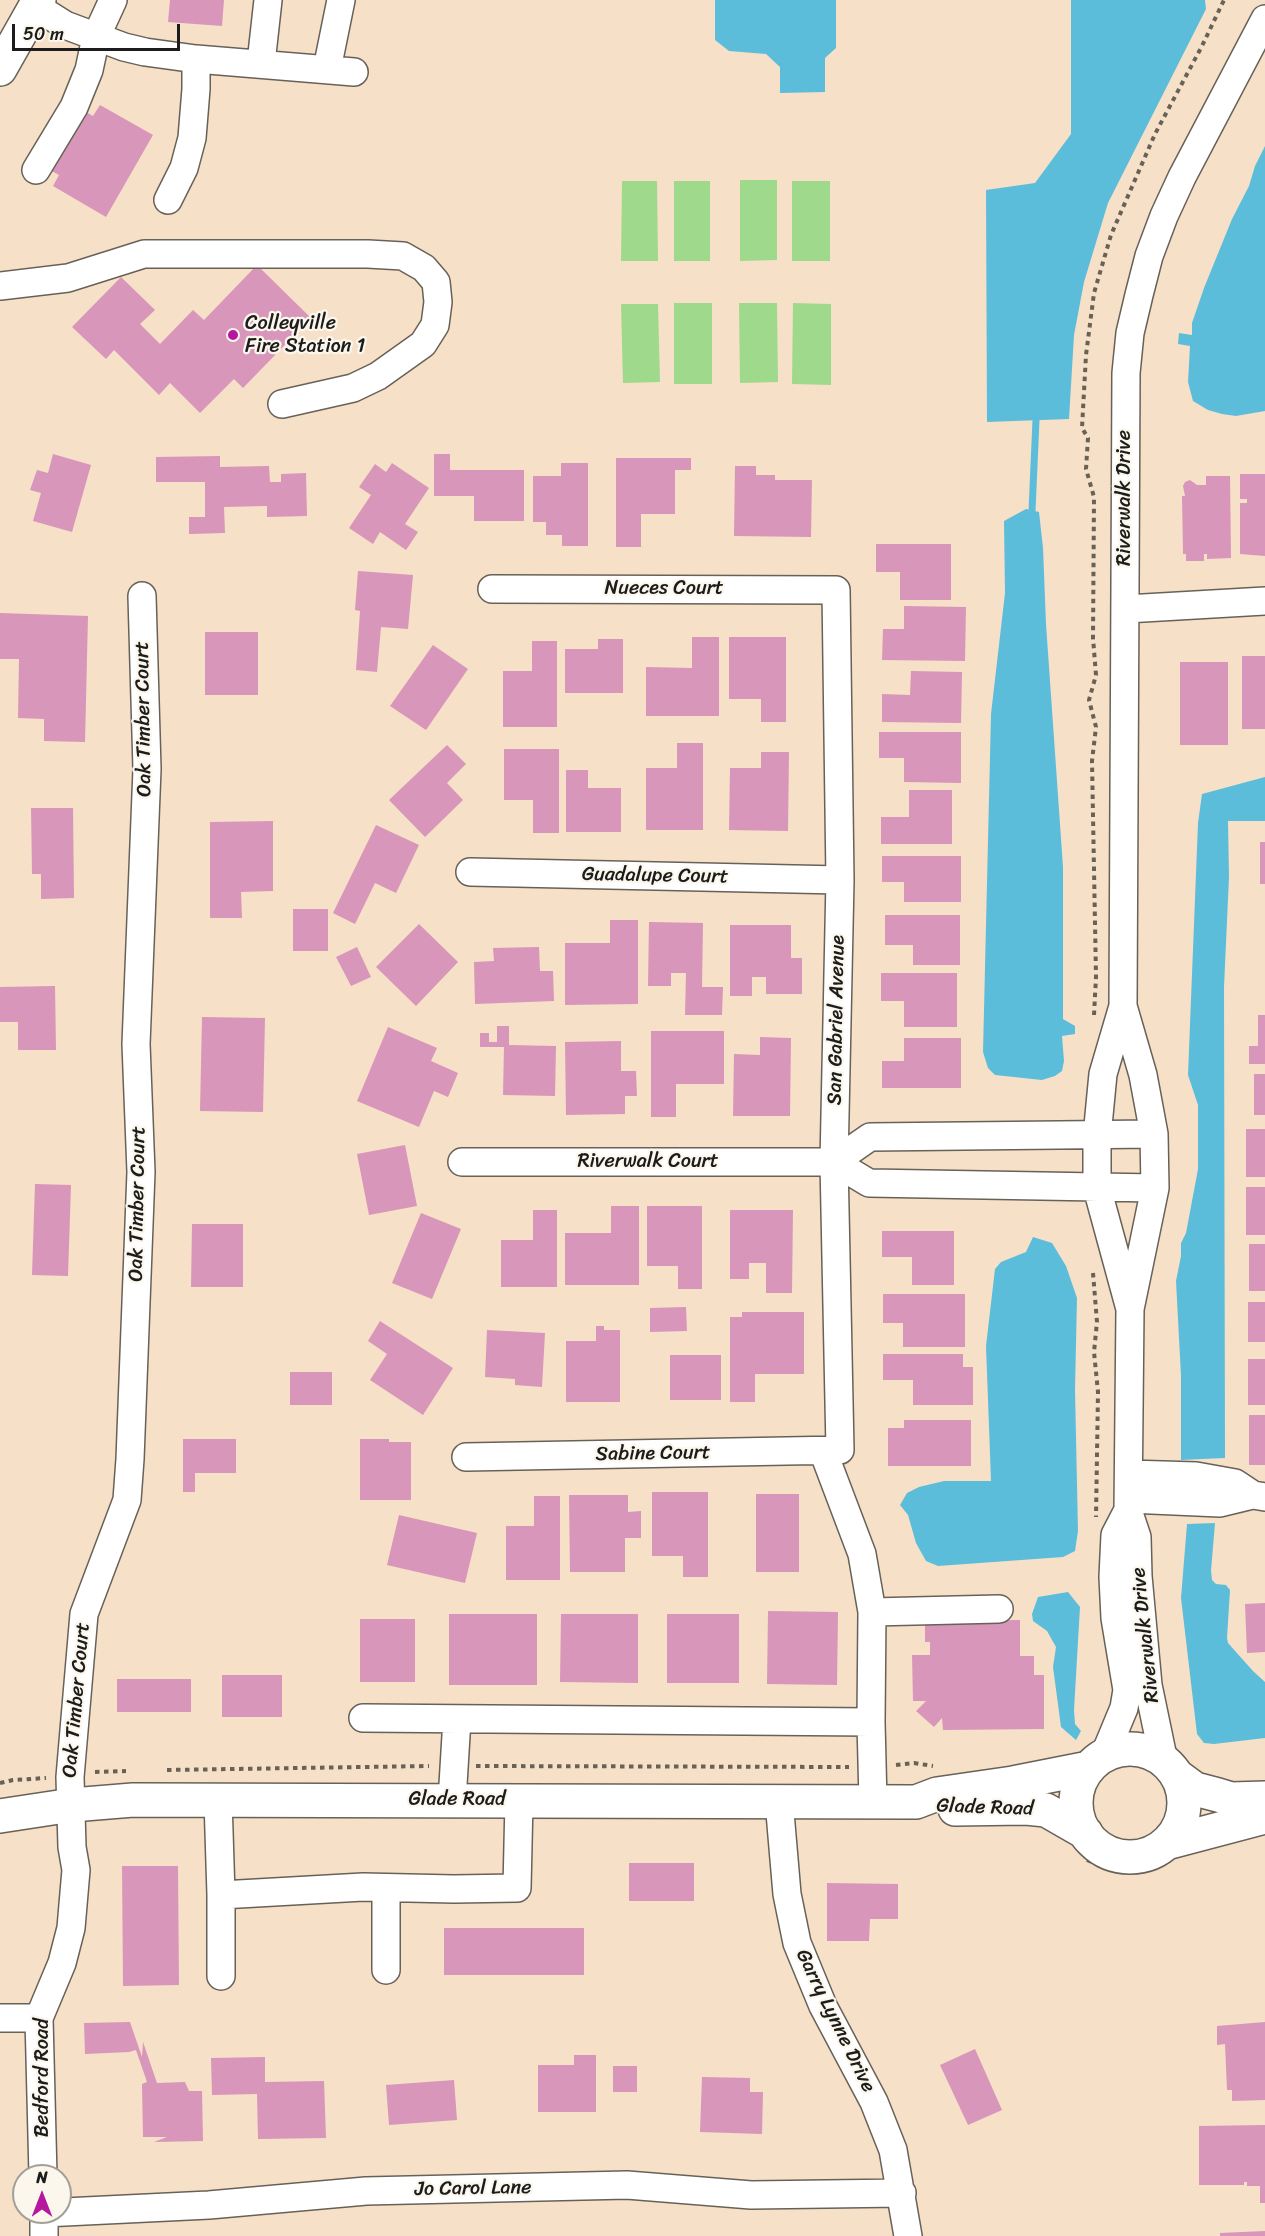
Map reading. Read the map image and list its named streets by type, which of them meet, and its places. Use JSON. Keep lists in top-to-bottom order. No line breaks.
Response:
{"streets":{"main road":["Glade Road"],"street":["Riverwalk Drive","Nueces Court","Oak Timber Court","Guadalupe Court","San Gabriel Avenue","Riverwalk Court","Sabine Court","Garry Lynne Drive","Bedford Road","Jo Carol Lane"]},"crossings":[["Riverwalk Drive","Glade Road"],["Nueces Court","San Gabriel Avenue"],["Oak Timber Court","Glade Road"],["Oak Timber Court","Bedford Road"],["Guadalupe Court","San Gabriel Avenue"],["San Gabriel Avenue","Riverwalk Court"],["San Gabriel Avenue","Sabine Court"],["San Gabriel Avenue","Glade Road"],["Glade Road","Garry Lynne Drive"],["Glade Road","Bedford Road"],["Garry Lynne Drive","Jo Carol Lane"]],"places":["Colleyville Fire Station 1"],"scale_bar":"50 m","north":"top"}
